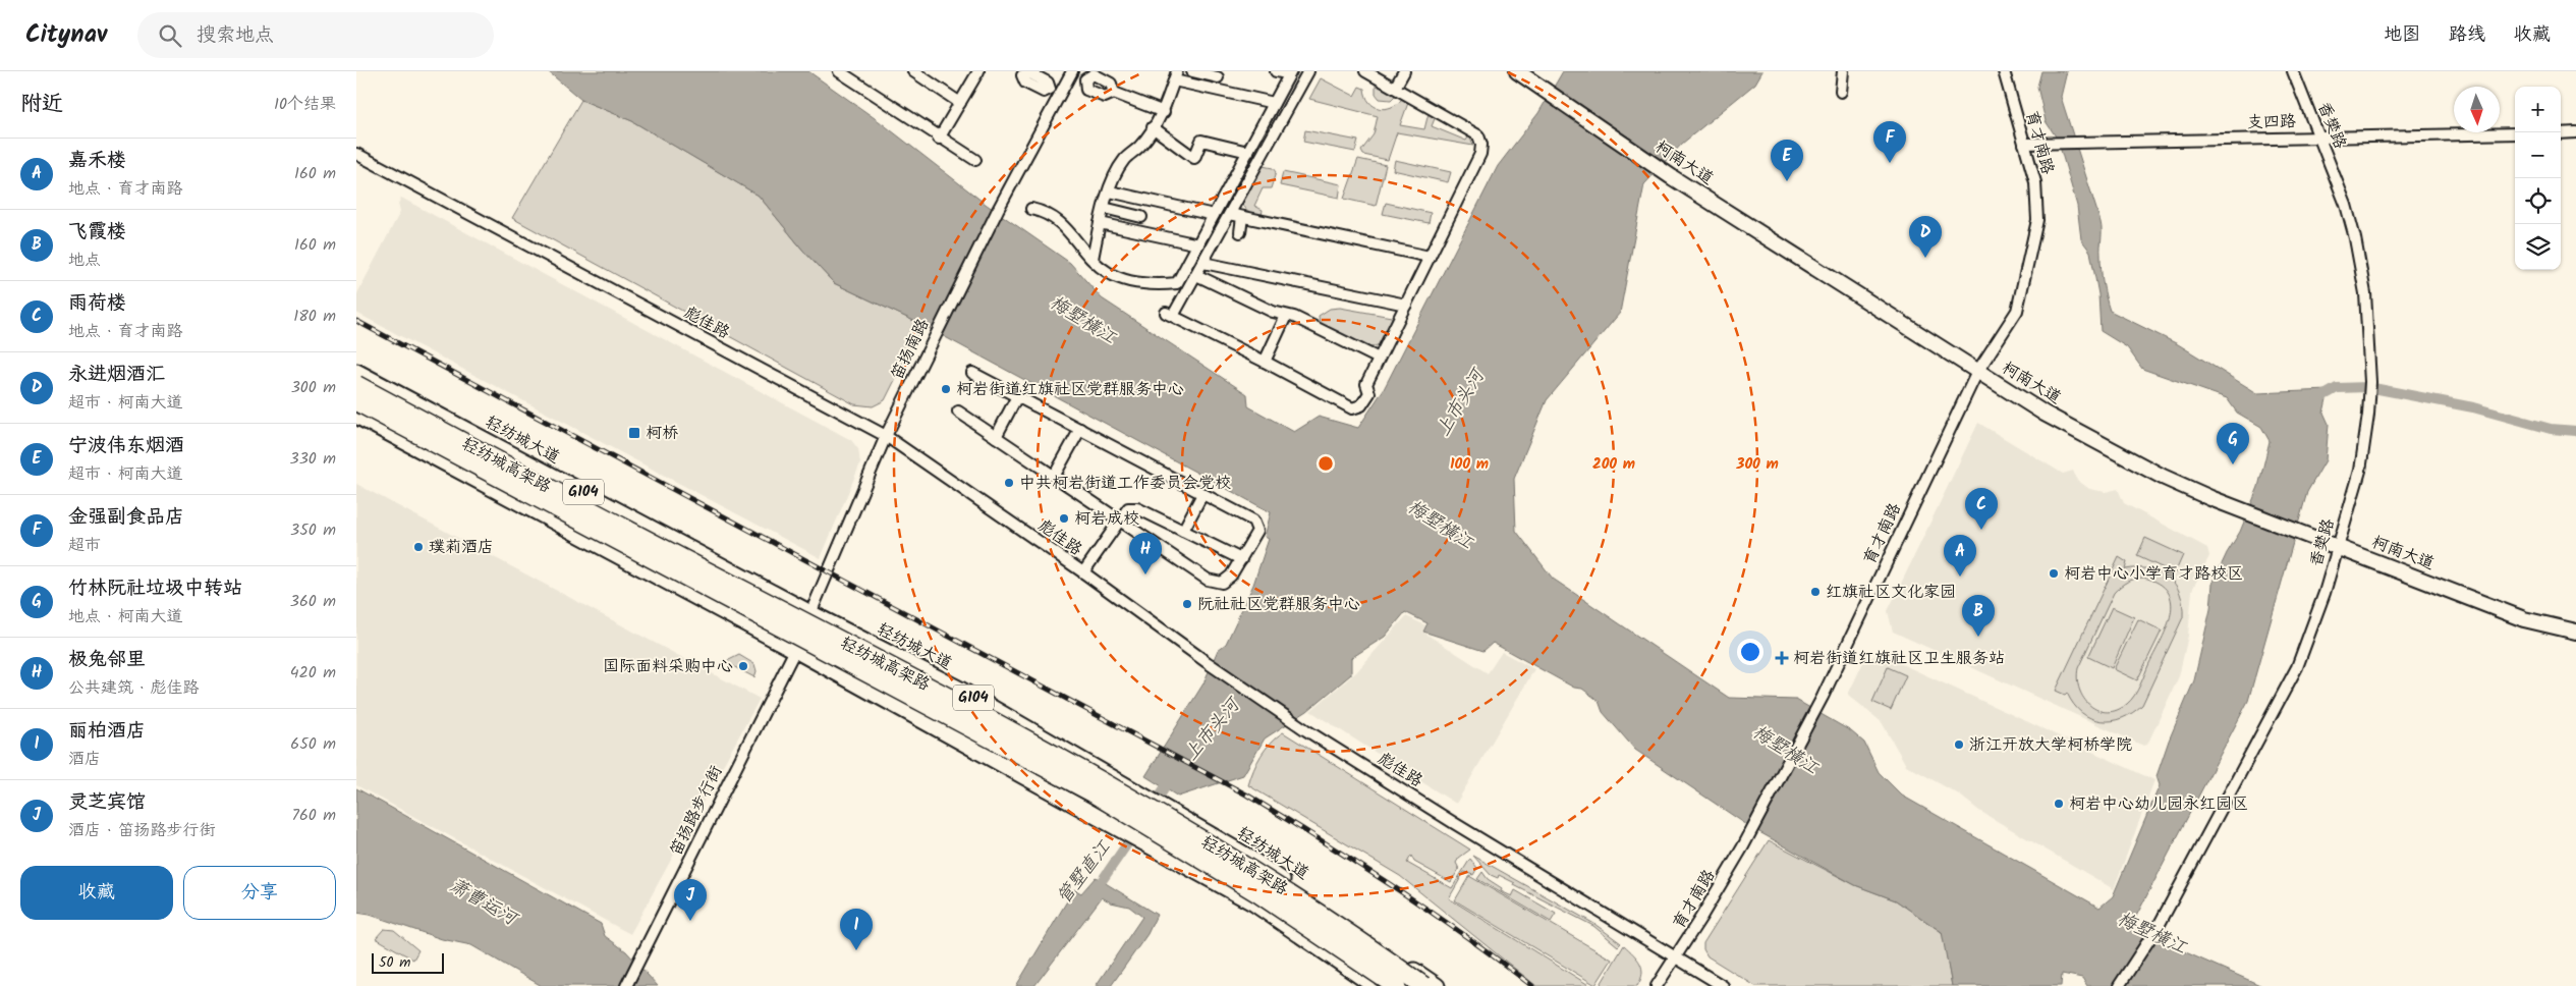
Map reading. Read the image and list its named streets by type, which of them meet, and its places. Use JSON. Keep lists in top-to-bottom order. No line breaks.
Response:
{"streets":{"highway":["轻纺城高架路"],"main road":["柯南大道","轻纺城大道","G104"],"street":["支四路","香樊路","育才南路","彪佳路","笛扬南路","笛扬路步行街"]},"crossings":[["支四路","香樊路"],["支四路","育才南路"],["香樊路","柯南大道"],["育才南路","柯南大道"],["育才南路","彪佳路"],["彪佳路","笛扬南路"],["笛扬南路","轻纺城大道"],["笛扬南路","G104"],["笛扬南路","笛扬路步行街"],["G104","笛扬路步行街"]],"water":["梅墅横江","上市头河","管墅直江","萧曹运河"],"places":{"other":["柯岩街道红旗社区党群服务中心","中共柯岩街道工作委员会党校","柯岩成校","璞莉酒店","柯岩中心小学育才路校区","红旗社区文化家园","阮社社区党群服务中心","国际面料采购中心","浙江开放大学柯桥学院","柯岩中心幼儿园永红园区"],"transit":["柯桥"],"health":["柯岩街道红旗社区卫生服务站"]},"scale_bar":"50 m","north":"bottom","page":{"header":"Citynav","search":"搜索地点","nav":["地图","路线","收藏"],"heading":["附近","10个结果"],"map_buttons":["+","−"],"pins":["F","E","D","G","C","H","A","B","J","I"],"list":[{"mark":"A","name":"嘉禾楼","note":"地点 · 育才南路","value":"160 m"},{"mark":"B","name":"飞霞楼","note":"地点","value":"160 m"},{"mark":"C","name":"雨荷楼","note":"地点 · 育才南路","value":"180 m"},{"mark":"D","name":"永进烟酒汇","note":"超市 · 柯南大道","value":"300 m"},{"mark":"E","name":"宁波伟东烟酒","note":"超市 · 柯南大道","value":"330 m"},{"mark":"F","name":"金强副食品店","note":"超市","value":"350 m"},{"mark":"G","name":"竹林阮社垃圾中转站","note":"地点 · 柯南大道","value":"360 m"},{"mark":"H","name":"极兔邻里","note":"公共建筑 · 彪佳路","value":"420 m"},{"mark":"I","name":"丽柏酒店","note":"酒店","value":"650 m"},{"mark":"J","name":"灵芝宾馆","note":"酒店 · 笛扬路步行街","value":"760 m"}],"buttons":["收藏","分享"],"scale":"50 m"},"rings":["100 m","200 m","300 m"]}
